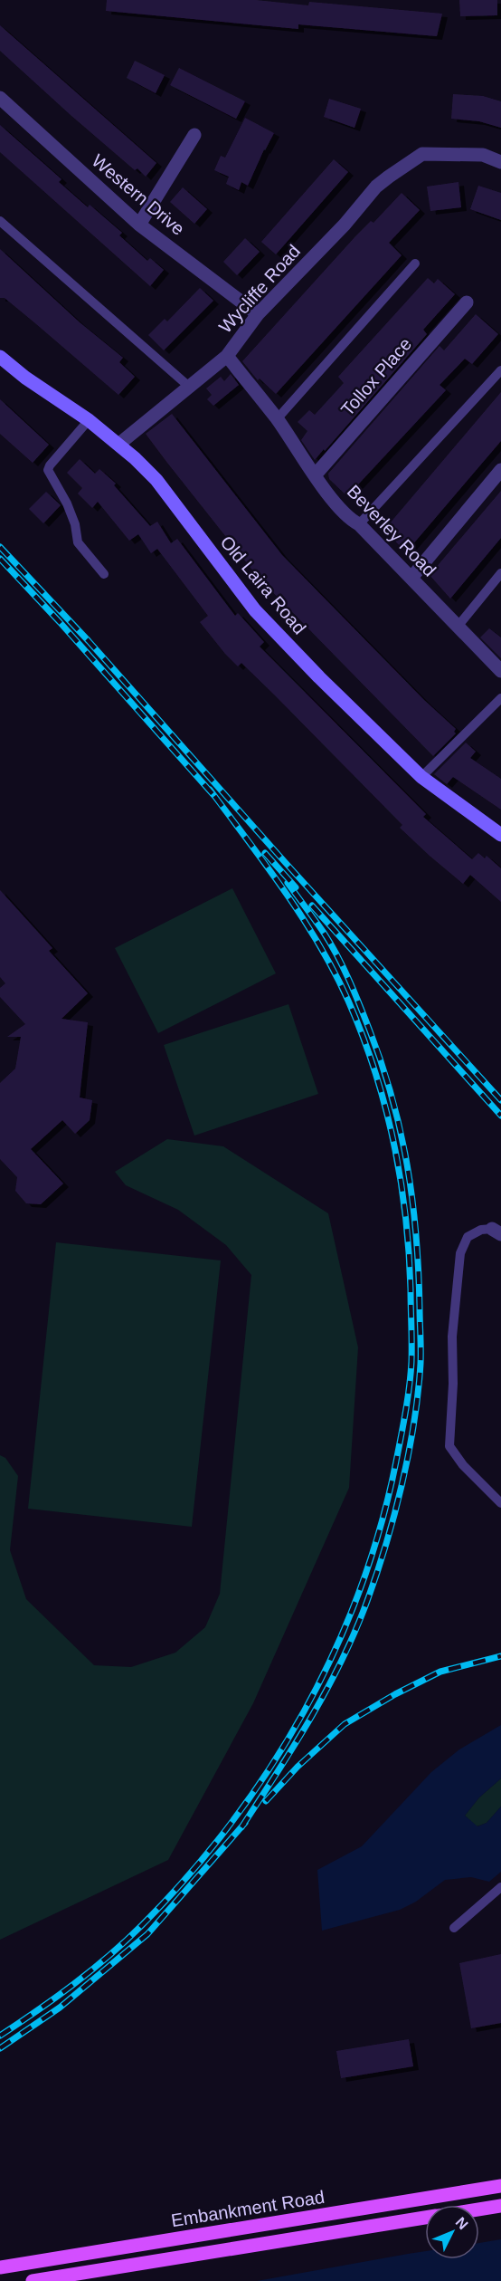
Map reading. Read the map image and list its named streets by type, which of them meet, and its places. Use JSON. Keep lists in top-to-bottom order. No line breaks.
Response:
{"streets":{"main road":["Old Laira Road","Embankment Road"],"street":["Western Drive","Wycliffe Road","Tollox Place","Beverley Road"]},"crossings":[["Western Drive","Wycliffe Road"],["Wycliffe Road","Beverley Road"],["Wycliffe Road","Old Laira Road"],["Tollox Place","Beverley Road"]],"north":"top right"}
